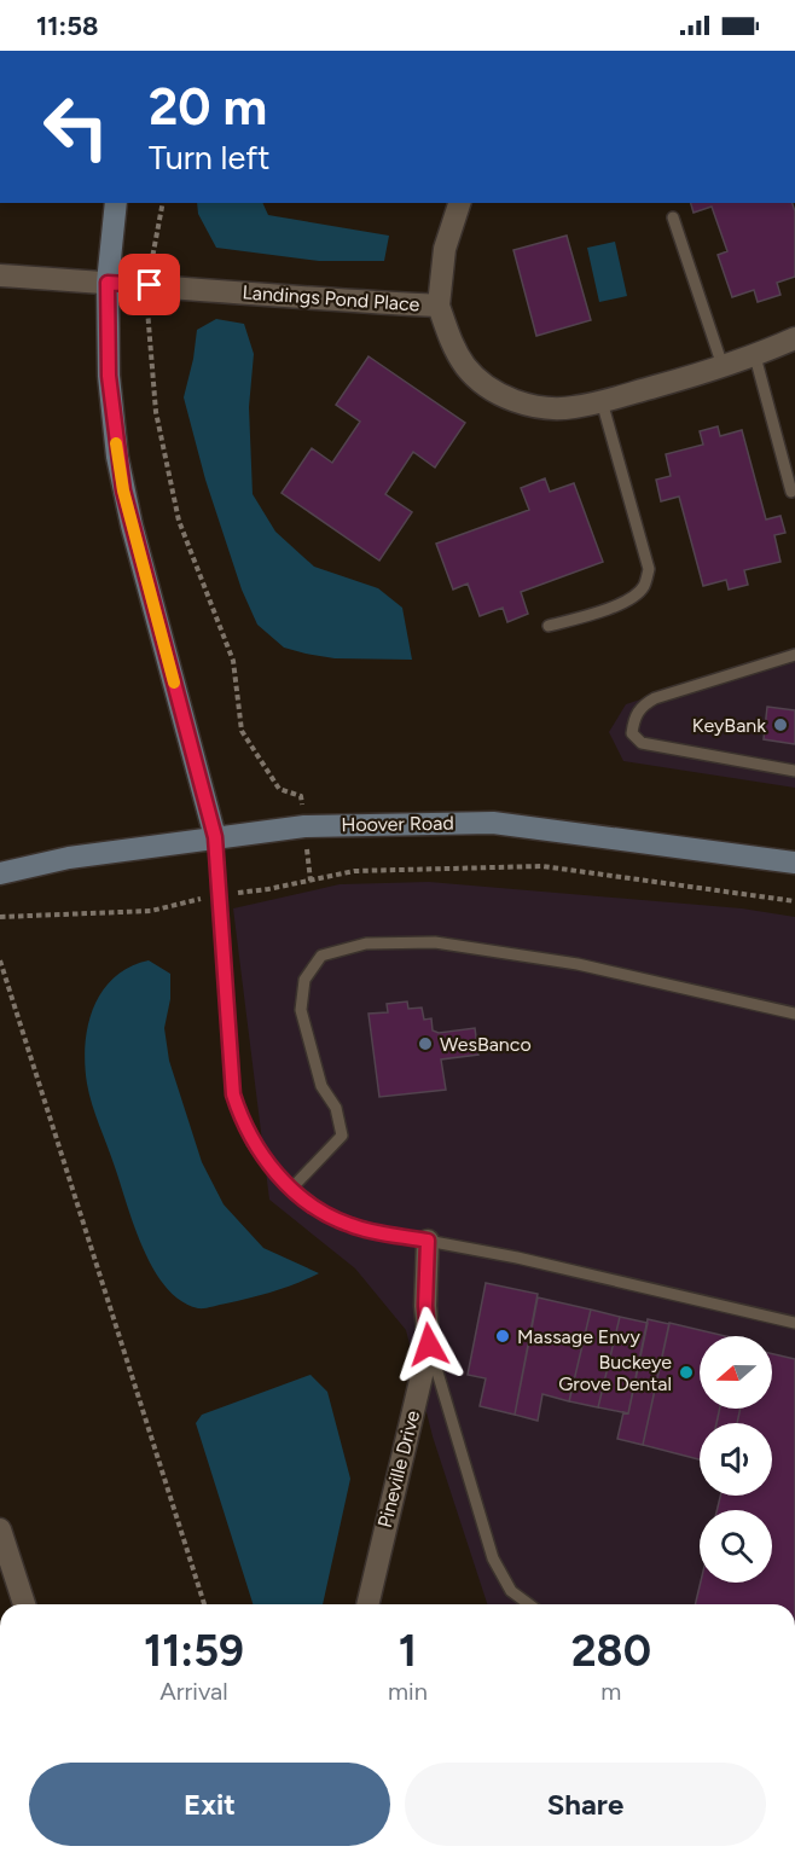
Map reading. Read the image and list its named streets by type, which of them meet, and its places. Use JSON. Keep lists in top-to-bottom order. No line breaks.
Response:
{"streets":{"main road":["Hoover Road"],"street":["Landings Pond Place","Pineville Drive"]},"places":["KeyBank","WesBanco","Massage Envy","Buckeye Grove Dental"],"north":"left","page":{"status":"11:58","turn":["20 m","Turn left"],"eta":["11:59","Arrival","1","min","280","m"],"buttons":["Exit","Share"]}}
